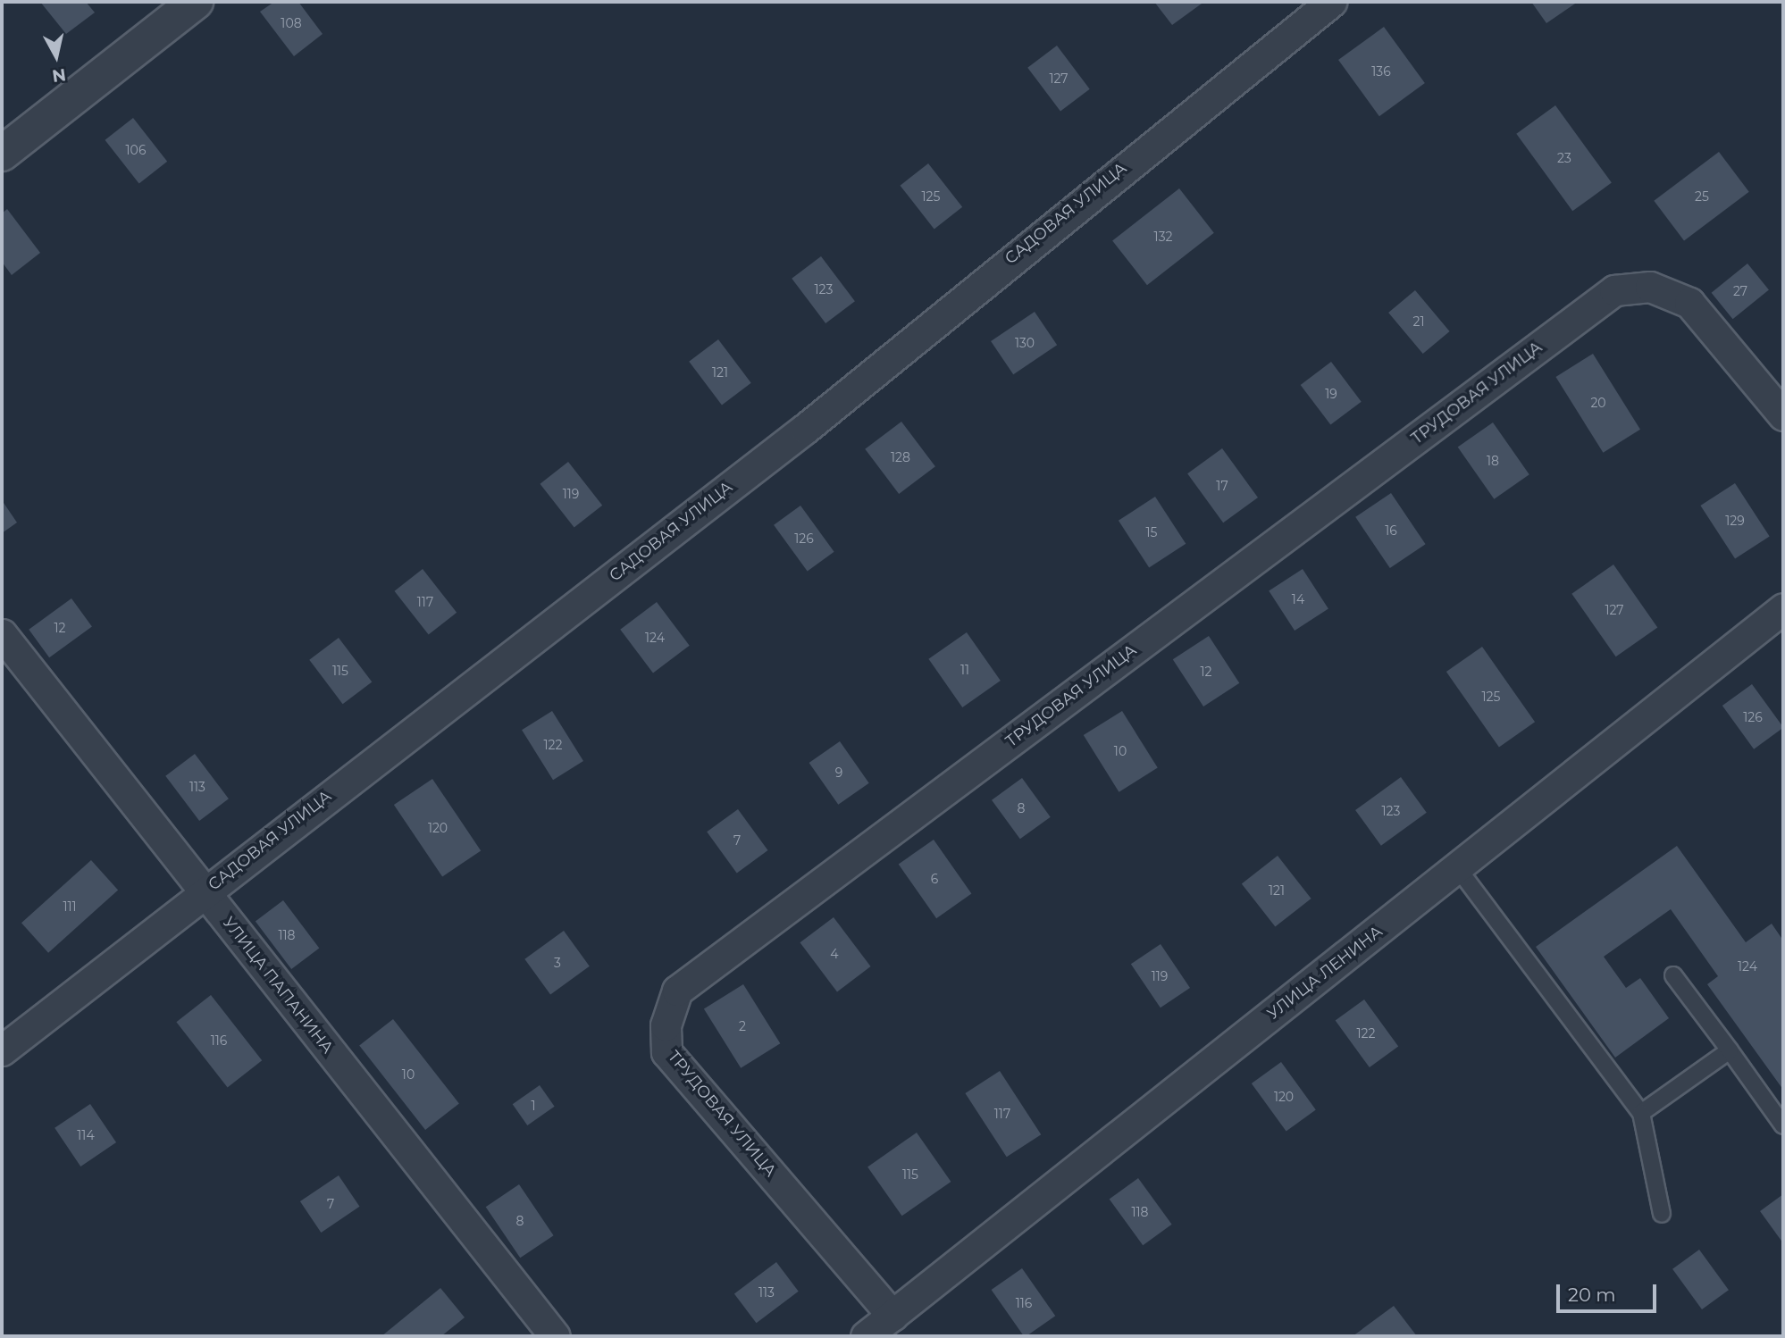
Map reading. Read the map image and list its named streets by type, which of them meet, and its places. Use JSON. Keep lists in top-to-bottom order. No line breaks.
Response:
{"streets":{"street":["САДОВАЯ УЛИЦА","ТРУДОВАЯ УЛИЦА","УЛИЦА ЛЕНИНА","УЛИЦА ПАПАНИНА"]},"crossings":[["САДОВАЯ УЛИЦА","УЛИЦА ПАПАНИНА"],["ТРУДОВАЯ УЛИЦА","УЛИЦА ЛЕНИНА"]],"house_numbers":["108","136","127","106","23","125","25","132","123","27","21","130","121","19","20","128","18","17","119","129","16","15","126","14","117","127","12","124","11","115","12","125","126","122","10","9","113","8","123","120","7","6","121","111","118","4","3","124","119","2","122","116","10","120","1","117","114","115","7","118","8","113","116"],"scale_bar":"20 m","north":"bottom"}
